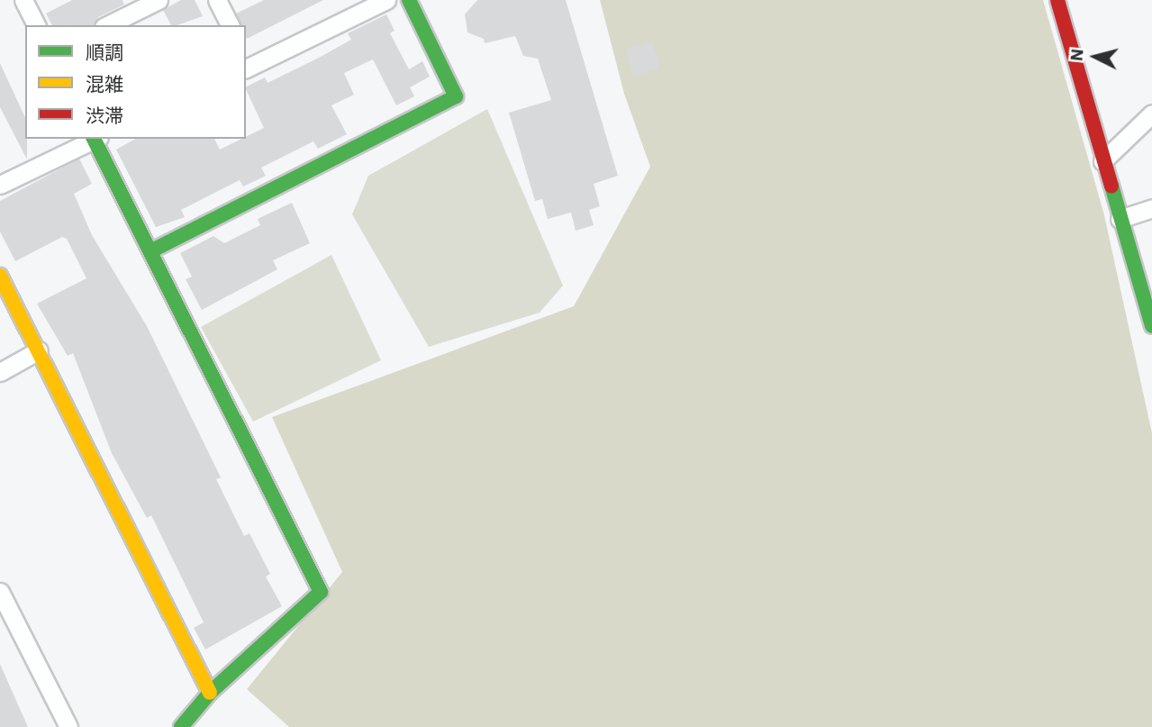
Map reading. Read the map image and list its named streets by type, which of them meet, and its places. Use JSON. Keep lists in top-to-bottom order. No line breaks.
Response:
{"legend":["順調","混雑","渋滞"],"north":"left"}
